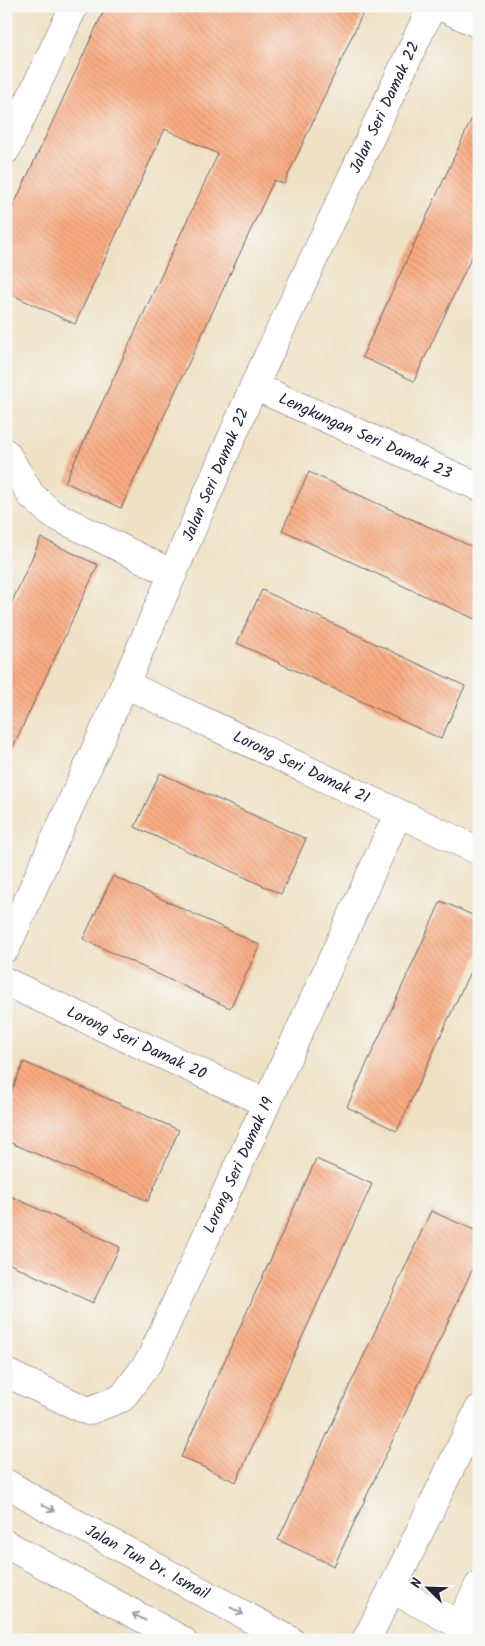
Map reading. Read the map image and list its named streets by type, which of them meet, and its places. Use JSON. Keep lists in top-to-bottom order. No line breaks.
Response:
{"streets":{"street":["Jalan Seri Damak 22","Lengkungan Seri Damak 23","Lorong Seri Damak 21","Lorong Seri Damak 20","Lorong Seri Damak 19","Jalan Tun Dr. Ismail"]},"crossings":[["Jalan Seri Damak 22","Lengkungan Seri Damak 23"],["Jalan Seri Damak 22","Lorong Seri Damak 21"],["Lorong Seri Damak 21","Lorong Seri Damak 19"],["Lorong Seri Damak 20","Lorong Seri Damak 19"]],"north":"top left"}
